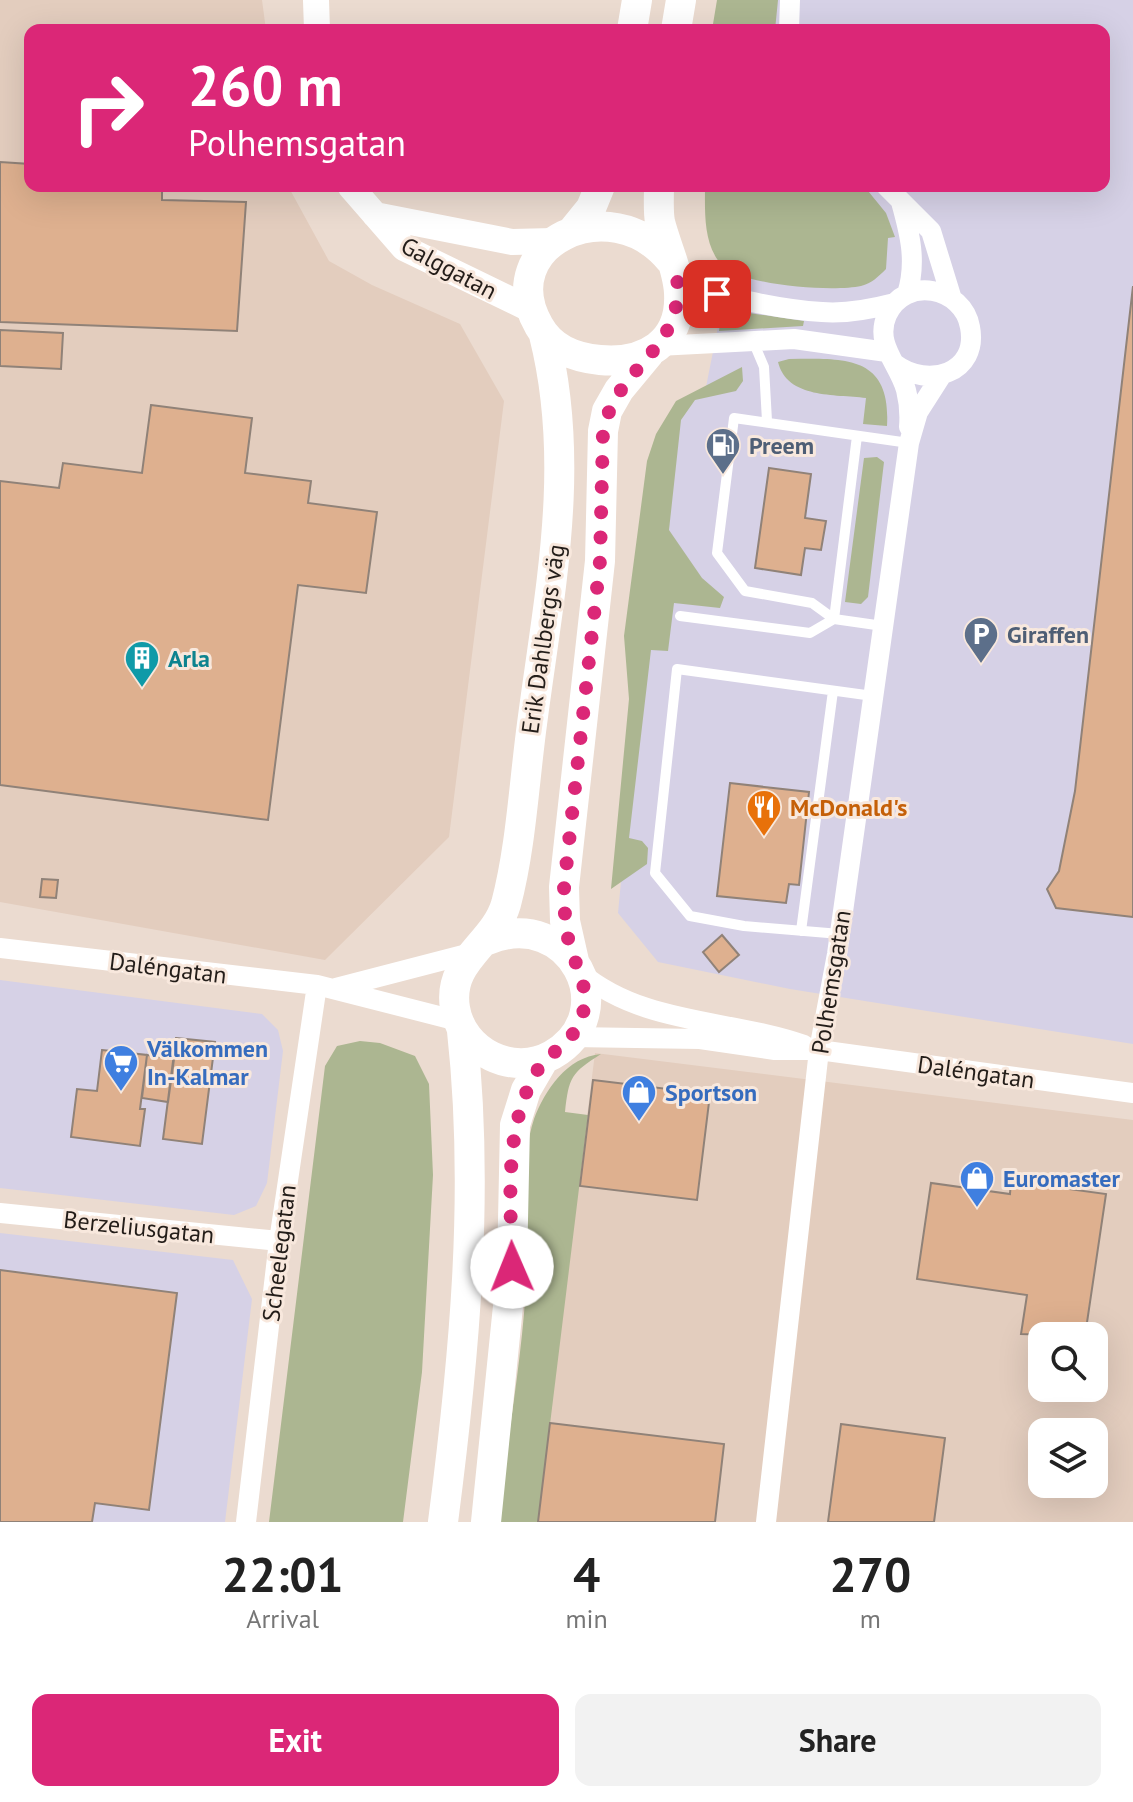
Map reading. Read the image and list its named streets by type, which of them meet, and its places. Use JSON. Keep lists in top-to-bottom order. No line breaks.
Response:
{"streets":{"main road":["Erik Dahlbergs väg"],"street":["Galggatan","Daléngatan","Polhemsgatan","Berzeliusgatan","Scheelegatan"]},"crossings":[["Galggatan","Erik Dahlbergs väg"],["Erik Dahlbergs väg","Daléngatan"],["Daléngatan","Polhemsgatan"],["Daléngatan","Scheelegatan"],["Berzeliusgatan","Scheelegatan"]],"places":{"fuel station":["Preem"],"parking":["Giraffen"],"building":["Arla"],"restaurant":["McDonald's"],"supermarket":["Välkommen In-Kalmar"],"shop":["Sportson","Euromaster"]},"page":{"turn":["260 m","Polhemsgatan"],"eta":["22:01","Arrival","4","min","270","m"],"buttons":["Exit","Share"]}}
